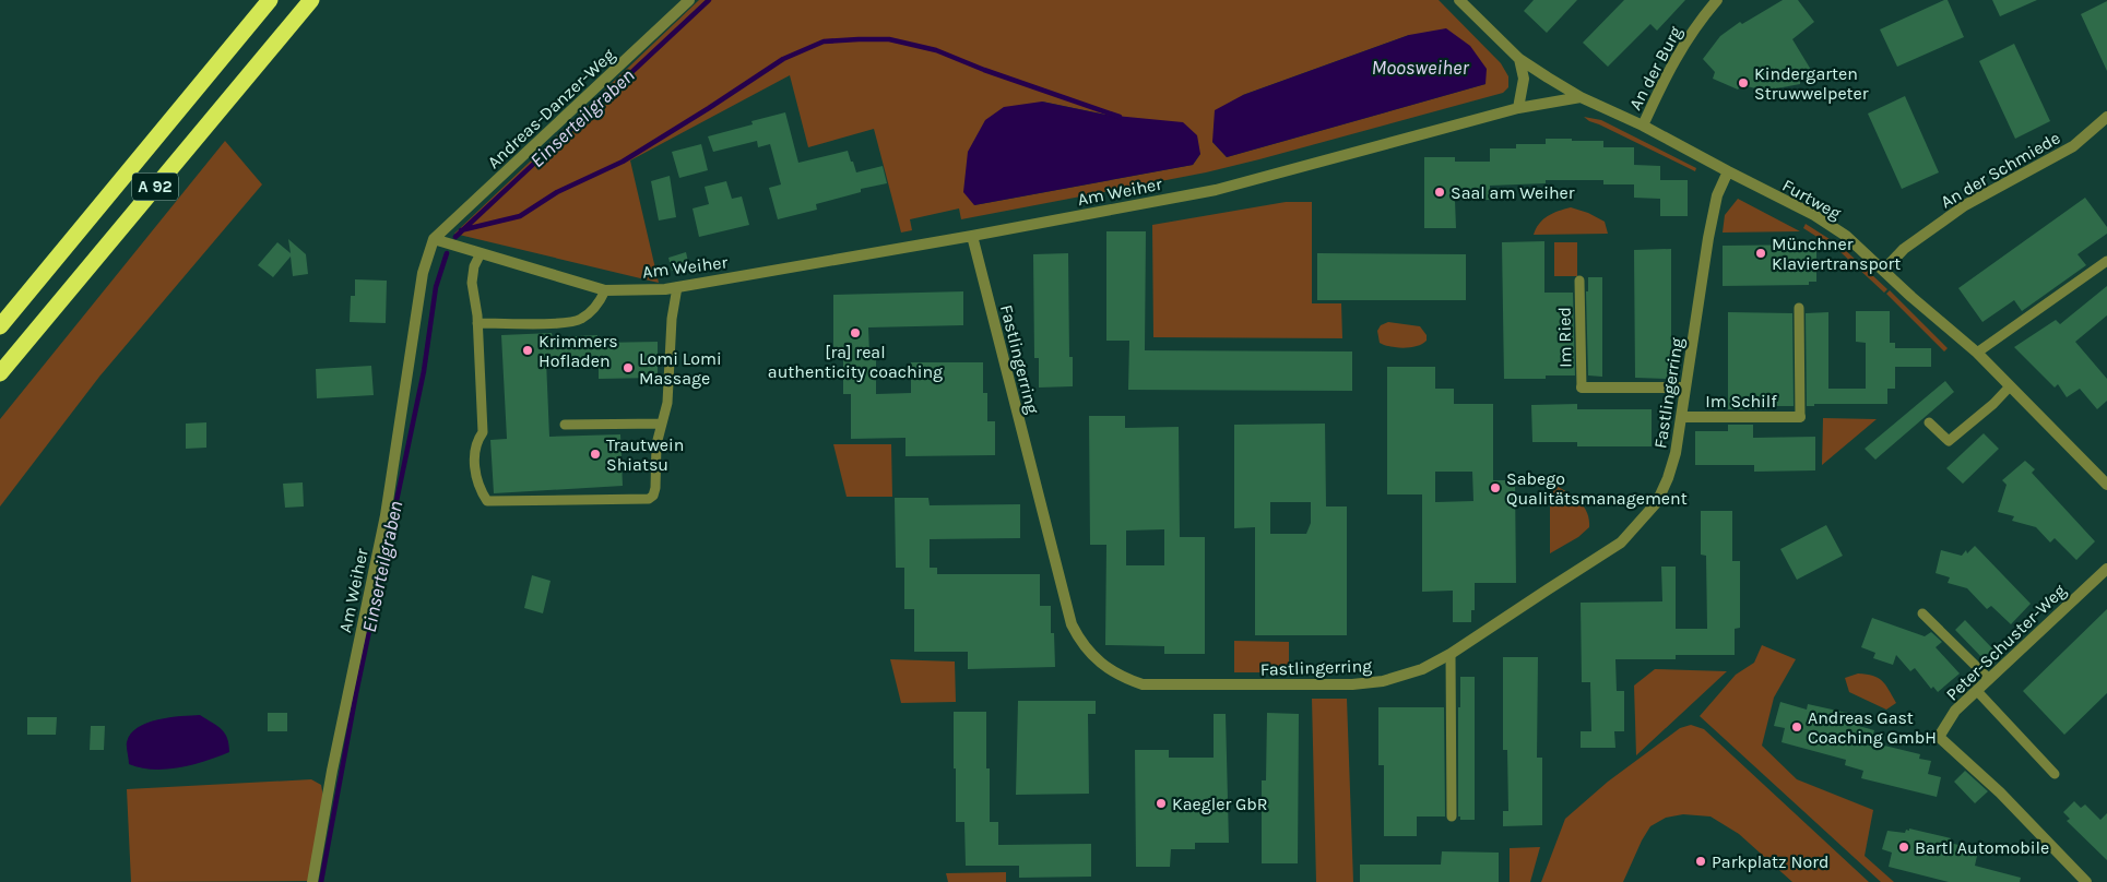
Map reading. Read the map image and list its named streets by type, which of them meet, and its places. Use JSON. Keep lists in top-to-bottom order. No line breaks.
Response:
{"streets":{"highway":["A 92"],"street":["An der Burg","Andreas-Danzer-Weg","An der Schmiede","Am Weiher","Furtweg","Im Ried","Fastlingerring","Im Schilf","Peter-Schuster-Weg"]},"crossings":[["An der Burg","Furtweg"],["Andreas-Danzer-Weg","Am Weiher"],["An der Schmiede","Furtweg"],["Am Weiher","Furtweg"],["Am Weiher","Fastlingerring"],["Furtweg","Fastlingerring"],["Im Ried","Fastlingerring"],["Fastlingerring","Im Schilf"]],"water":["Moosweiher","Einserteilgraben"],"places":["Kindergarten Struwwelpeter","Saal am Weiher","Münchner Klaviertransport","[ra] real authenticity coaching","Krimmers Hofladen","Lomi Lomi Massage","Trautwein Shiatsu","Sabego Qualitätsmanagement","Andreas Gast Coaching GmbH","Kaegler GbR","Bartl Automobile","Parkplatz Nord"]}
